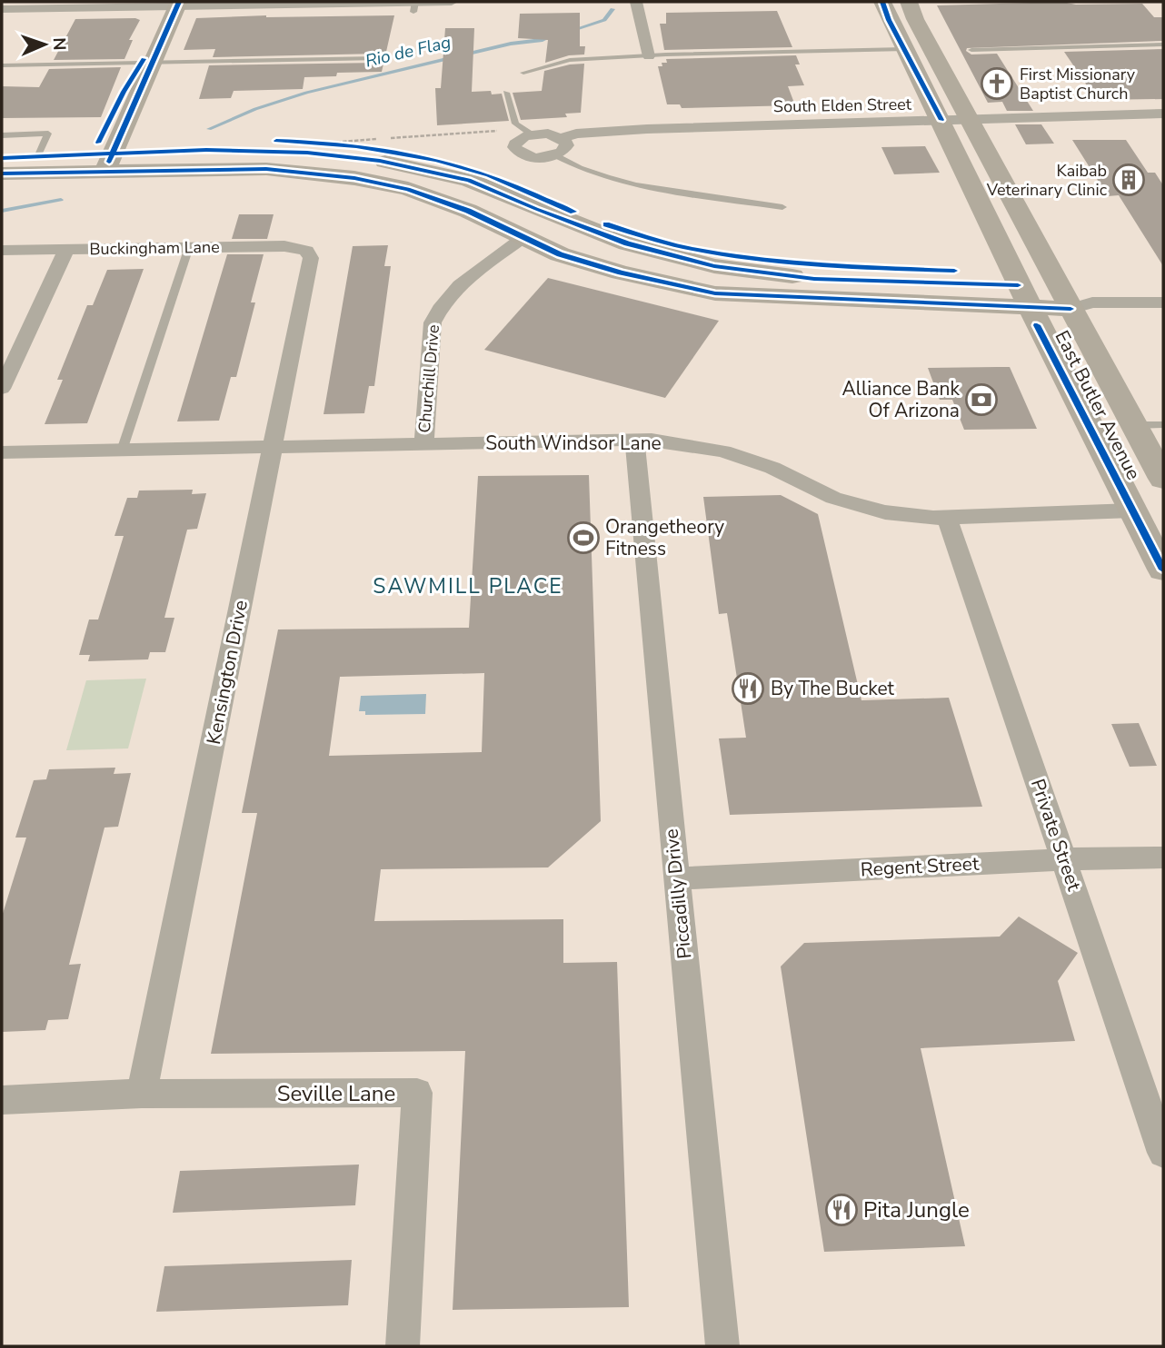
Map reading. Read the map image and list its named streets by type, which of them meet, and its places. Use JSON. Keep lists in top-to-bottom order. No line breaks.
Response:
{"streets":{"main road":["East Butler Avenue"],"street":["South Elden Street","Buckingham Lane","Churchill Drive","South Windsor Lane","Kensington Drive","Private Street","Regent Street","Piccadilly Drive","Seville Lane"]},"crossings":[["South Elden Street","East Butler Avenue"],["Buckingham Lane","Kensington Drive"],["Churchill Drive","South Windsor Lane"],["East Butler Avenue","South Windsor Lane"],["South Windsor Lane","Kensington Drive"],["South Windsor Lane","Private Street"],["South Windsor Lane","Piccadilly Drive"],["Kensington Drive","Seville Lane"],["Private Street","Regent Street"],["Regent Street","Piccadilly Drive"]],"districts":["SAWMILL PLACE"],"water":["Rio de Flag"],"places":{"church":["First Missionary Baptist Church"],"building":["Kaibab Veterinary Clinic"],"bank":["Alliance Bank Of Arizona"],"sports":["Orangetheory Fitness"],"restaurant":["By The Bucket","Pita Jungle"]},"north":"right"}
